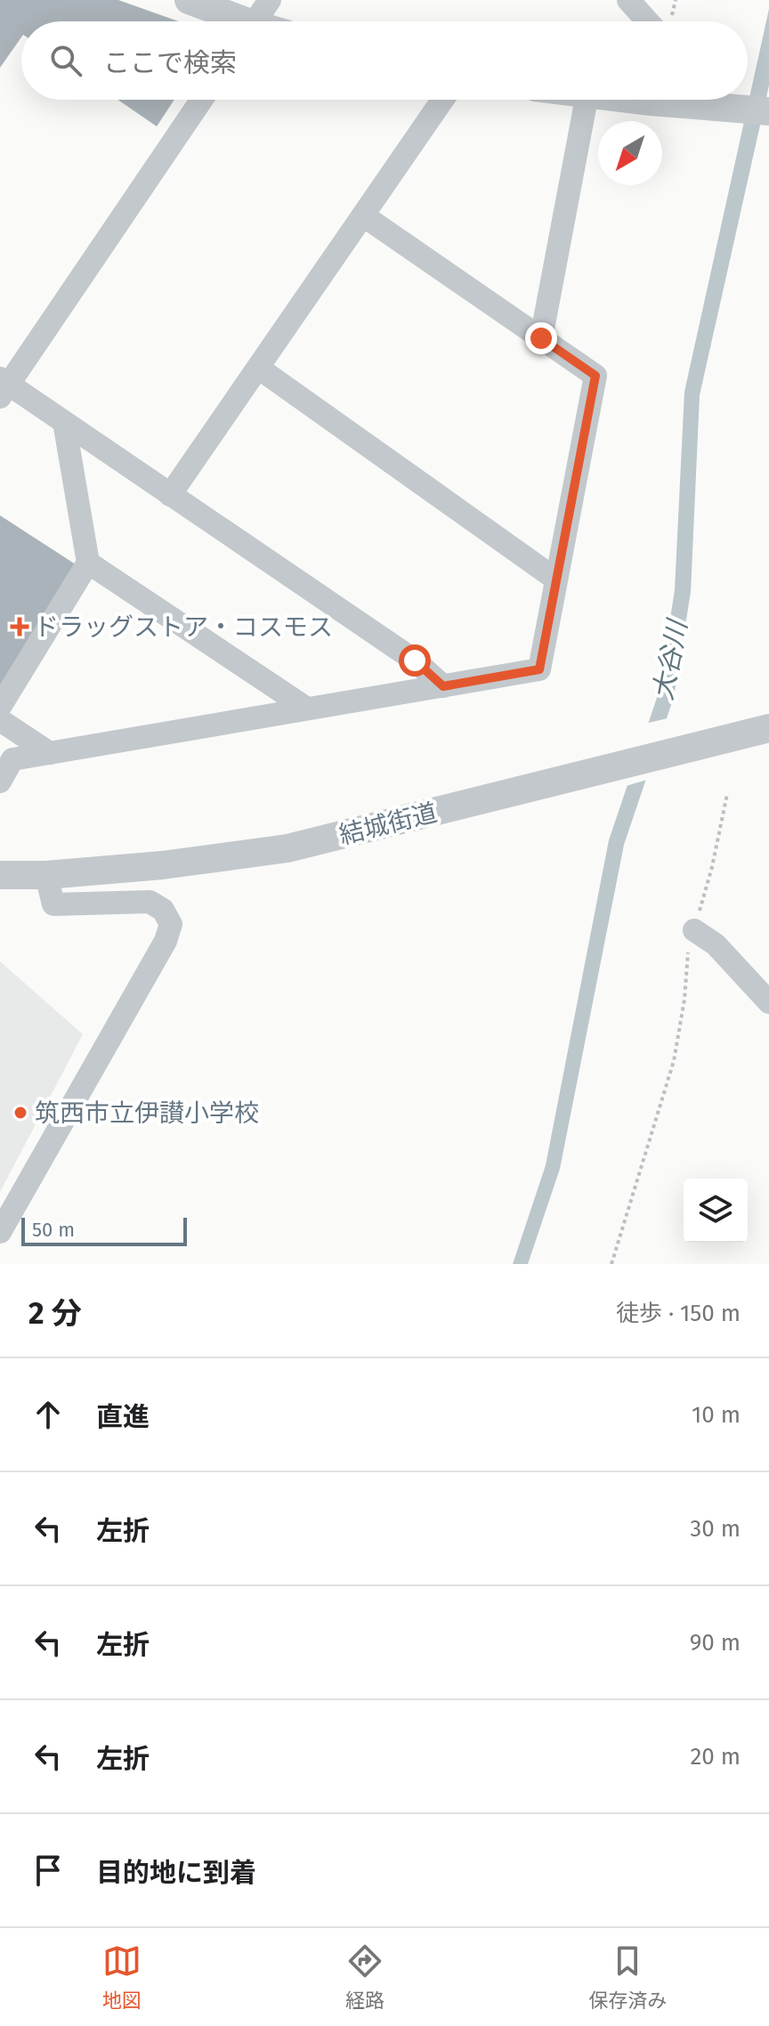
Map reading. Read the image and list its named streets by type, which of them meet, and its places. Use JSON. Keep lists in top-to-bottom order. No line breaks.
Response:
{"streets":{"street":["結城街道"]},"water":["大谷川"],"places":{"health":["ドラッグストア・コスモス"],"other":["筑西市立伊讃小学校"]},"scale_bar":"50 m","north":"bottom left","page":{"search":"ここで検索","scale":"50 m","heading":["2 分","徒歩 · 150 m"],"list":[["直進","10 m"],["左折","30 m"],["左折","90 m"],["左折","20 m"],"目的地に到着"],"nav":["地図","経路","保存済み"]}}
